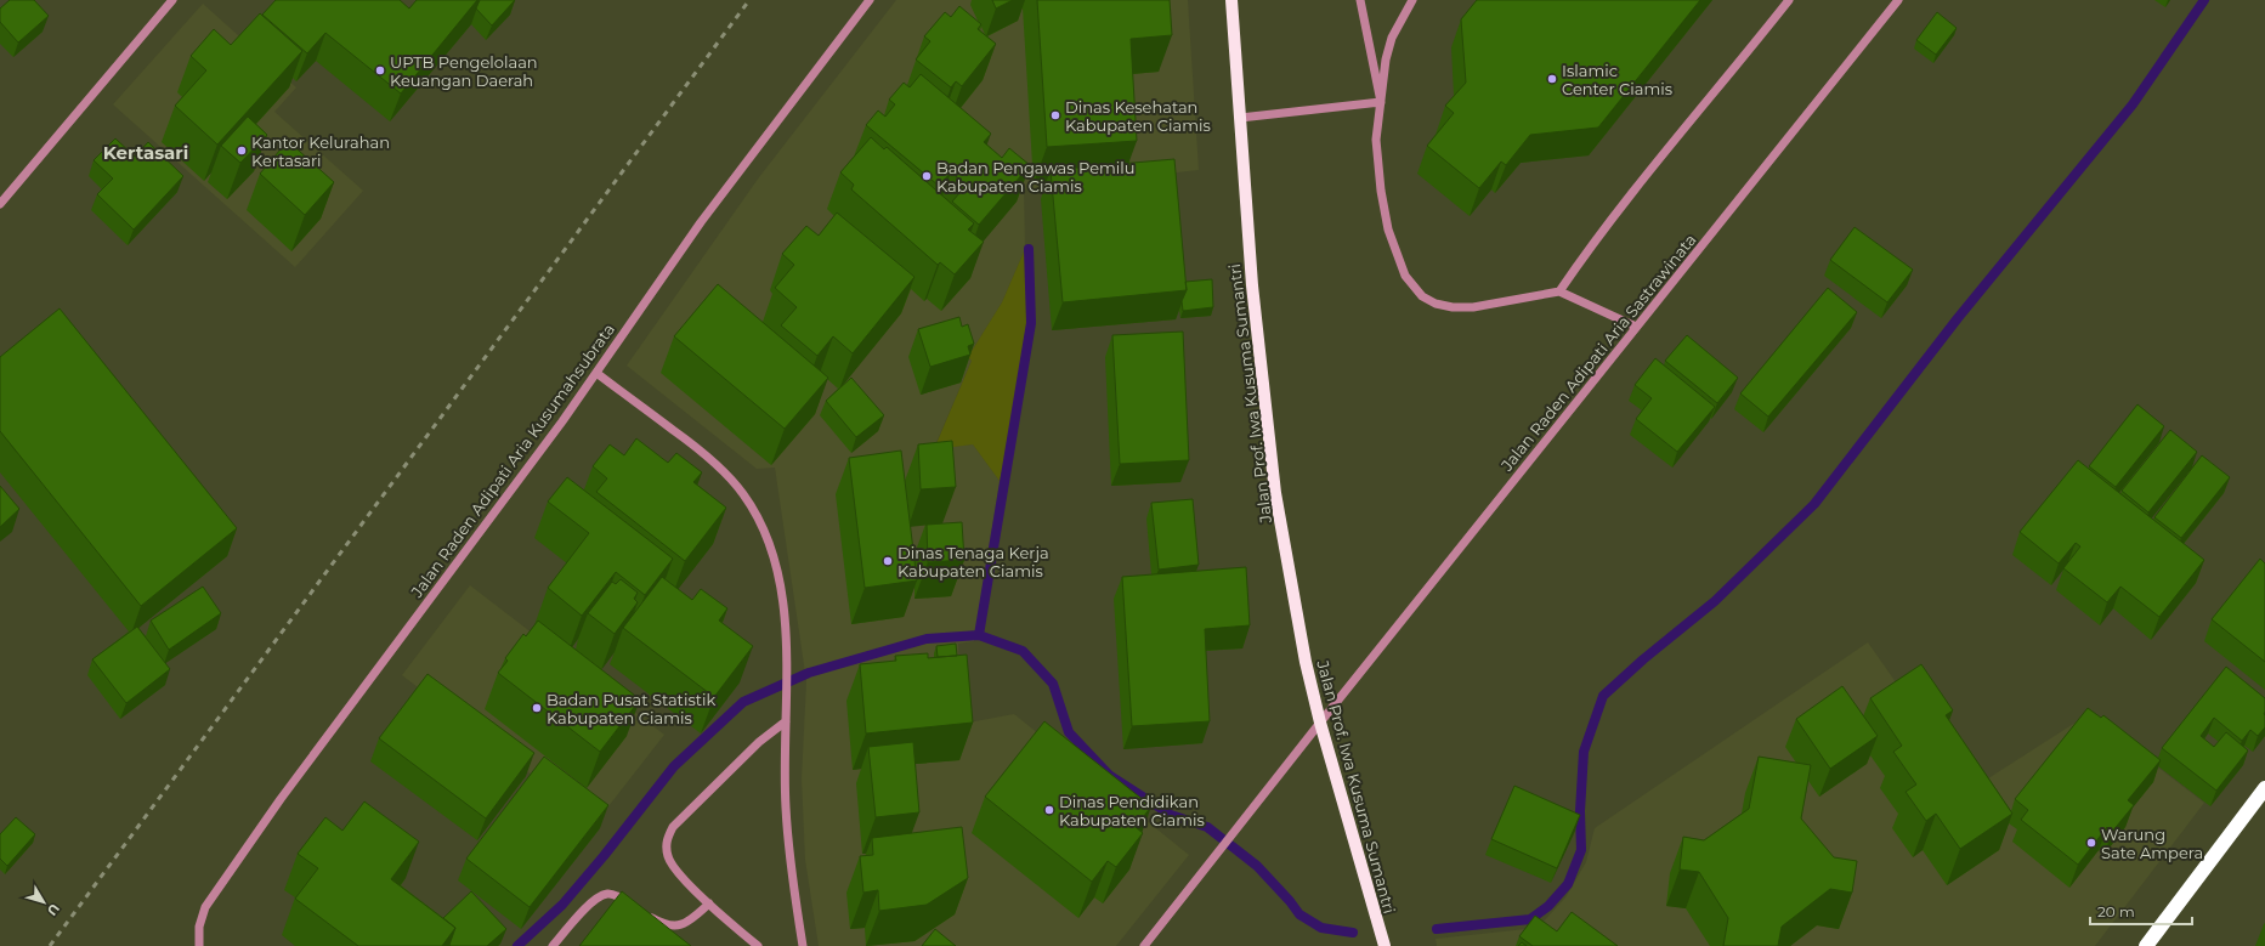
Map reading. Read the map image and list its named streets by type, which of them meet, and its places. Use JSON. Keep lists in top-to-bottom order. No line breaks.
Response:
{"streets":{"main road":["Jalan Prof. Iwa Kusuma Sumantri"],"street":["Jalan Raden Adipati Aria Sastrawinata","Jalan Raden Adipati Aria Kusumahsubrata"]},"crossings":[["Jalan Raden Adipati Aria Sastrawinata","Jalan Prof. Iwa Kusuma Sumantri"]],"districts":["Kertasari"],"places":["UPTB Pengelolaan Keuangan Daerah","Islamic Center Ciamis","Dinas Kesehatan Kabupaten Ciamis","Kantor Kelurahan Kertasari","Badan Pengawas Pemilu Kabupaten Ciamis","Dinas Tenaga Kerja Kabupaten Ciamis","Badan Pusat Statistik Kabupaten Ciamis","Dinas Pendidikan Kabupaten Ciamis","Warung Sate Ampera"],"scale_bar":"20 m","north":"bottom right"}
